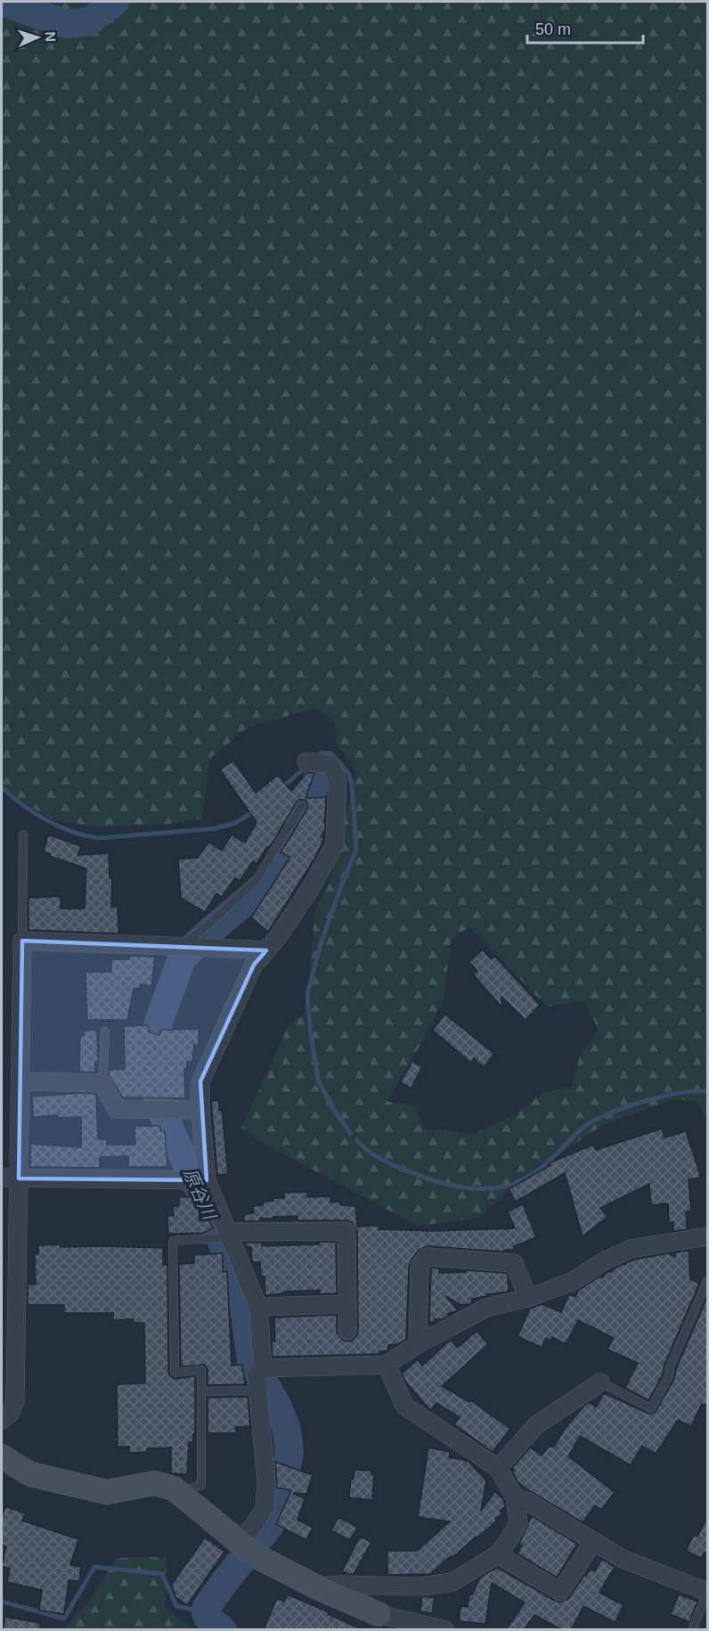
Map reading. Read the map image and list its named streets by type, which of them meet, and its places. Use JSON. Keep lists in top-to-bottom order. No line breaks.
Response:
{"water":["原谷川"],"scale_bar":"50 m","north":"right"}
